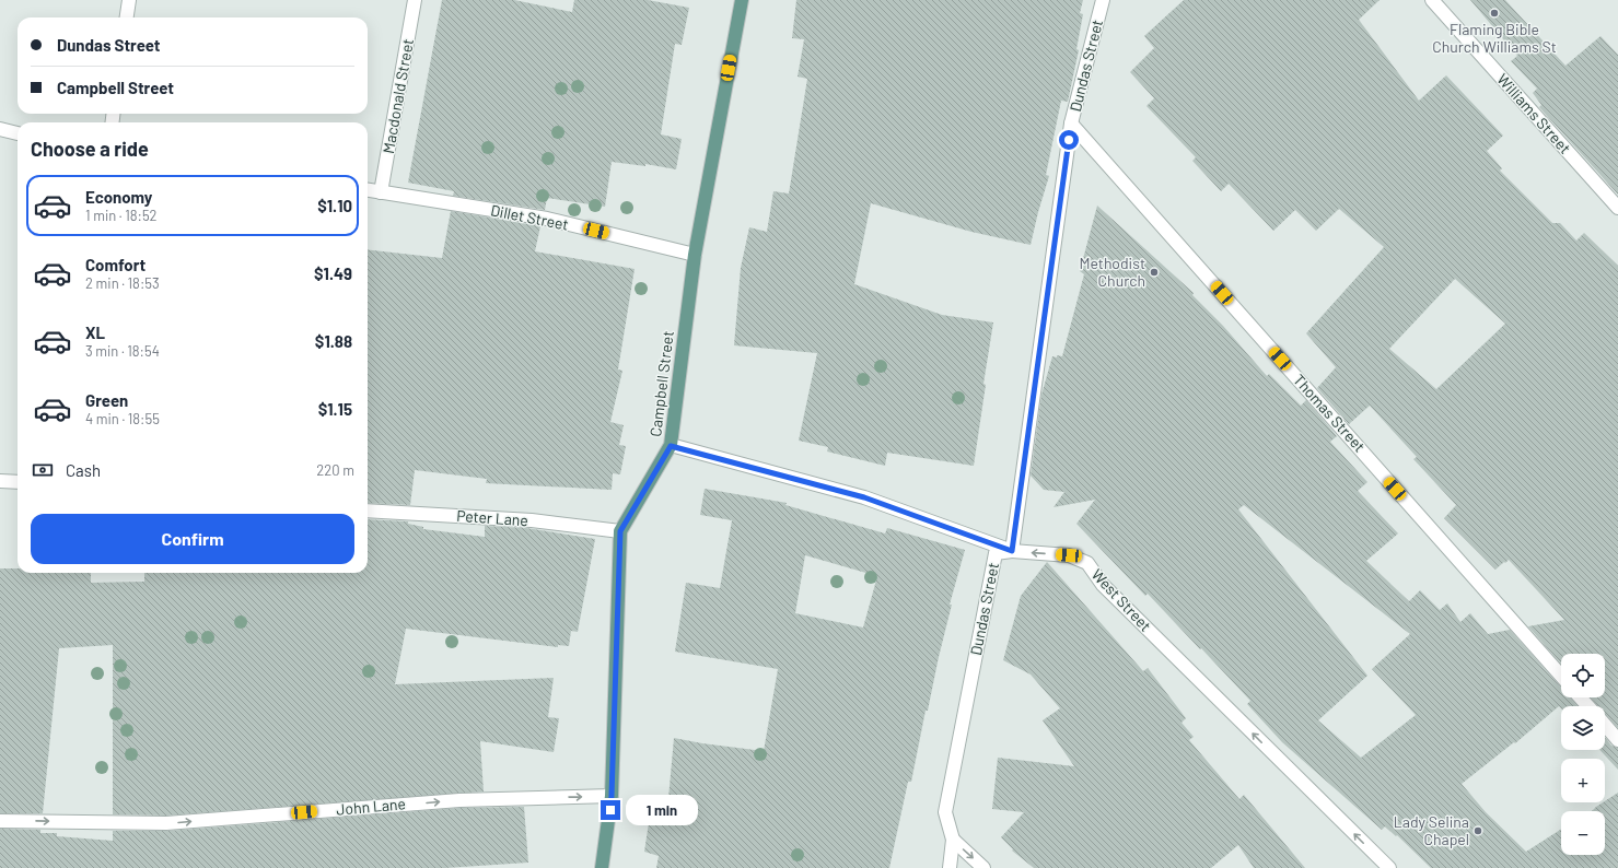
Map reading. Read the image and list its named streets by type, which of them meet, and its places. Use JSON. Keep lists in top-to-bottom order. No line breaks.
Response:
{"streets":{"main road":["Campbell Street"],"street":["Dundas Street","Macdonald Street","Williams Street","Dillet Street","Thomas Street","Peter Lane","West Street","John Lane"]},"crossings":[["Dundas Street","Thomas Street"],["Dundas Street","West Street"],["Macdonald Street","Dillet Street"],["Dillet Street","Campbell Street"],["Campbell Street","Peter Lane"],["Campbell Street","West Street"],["Campbell Street","John Lane"]],"one_way":["West Street","John Lane"],"places":["Flaming Bible Church Williams St","Methodist Church","Lady Selina Chapel"],"page":{"banner":["Dundas Street","Campbell Street"],"heading":"Choose a ride","list":[{"name":"Economy","note":"1 min · 18:52","value":"$1.10"},{"name":"Comfort","note":"2 min · 18:53","value":"$1.49"},{"name":"XL","note":"3 min · 18:54","value":"$1.88"},{"name":"Green","note":"4 min · 18:55","value":"$1.15"}],"pay":["Cash","220 m"],"buttons":"Confirm","map_buttons":["+","−"],"bubble":"1 min"}}
